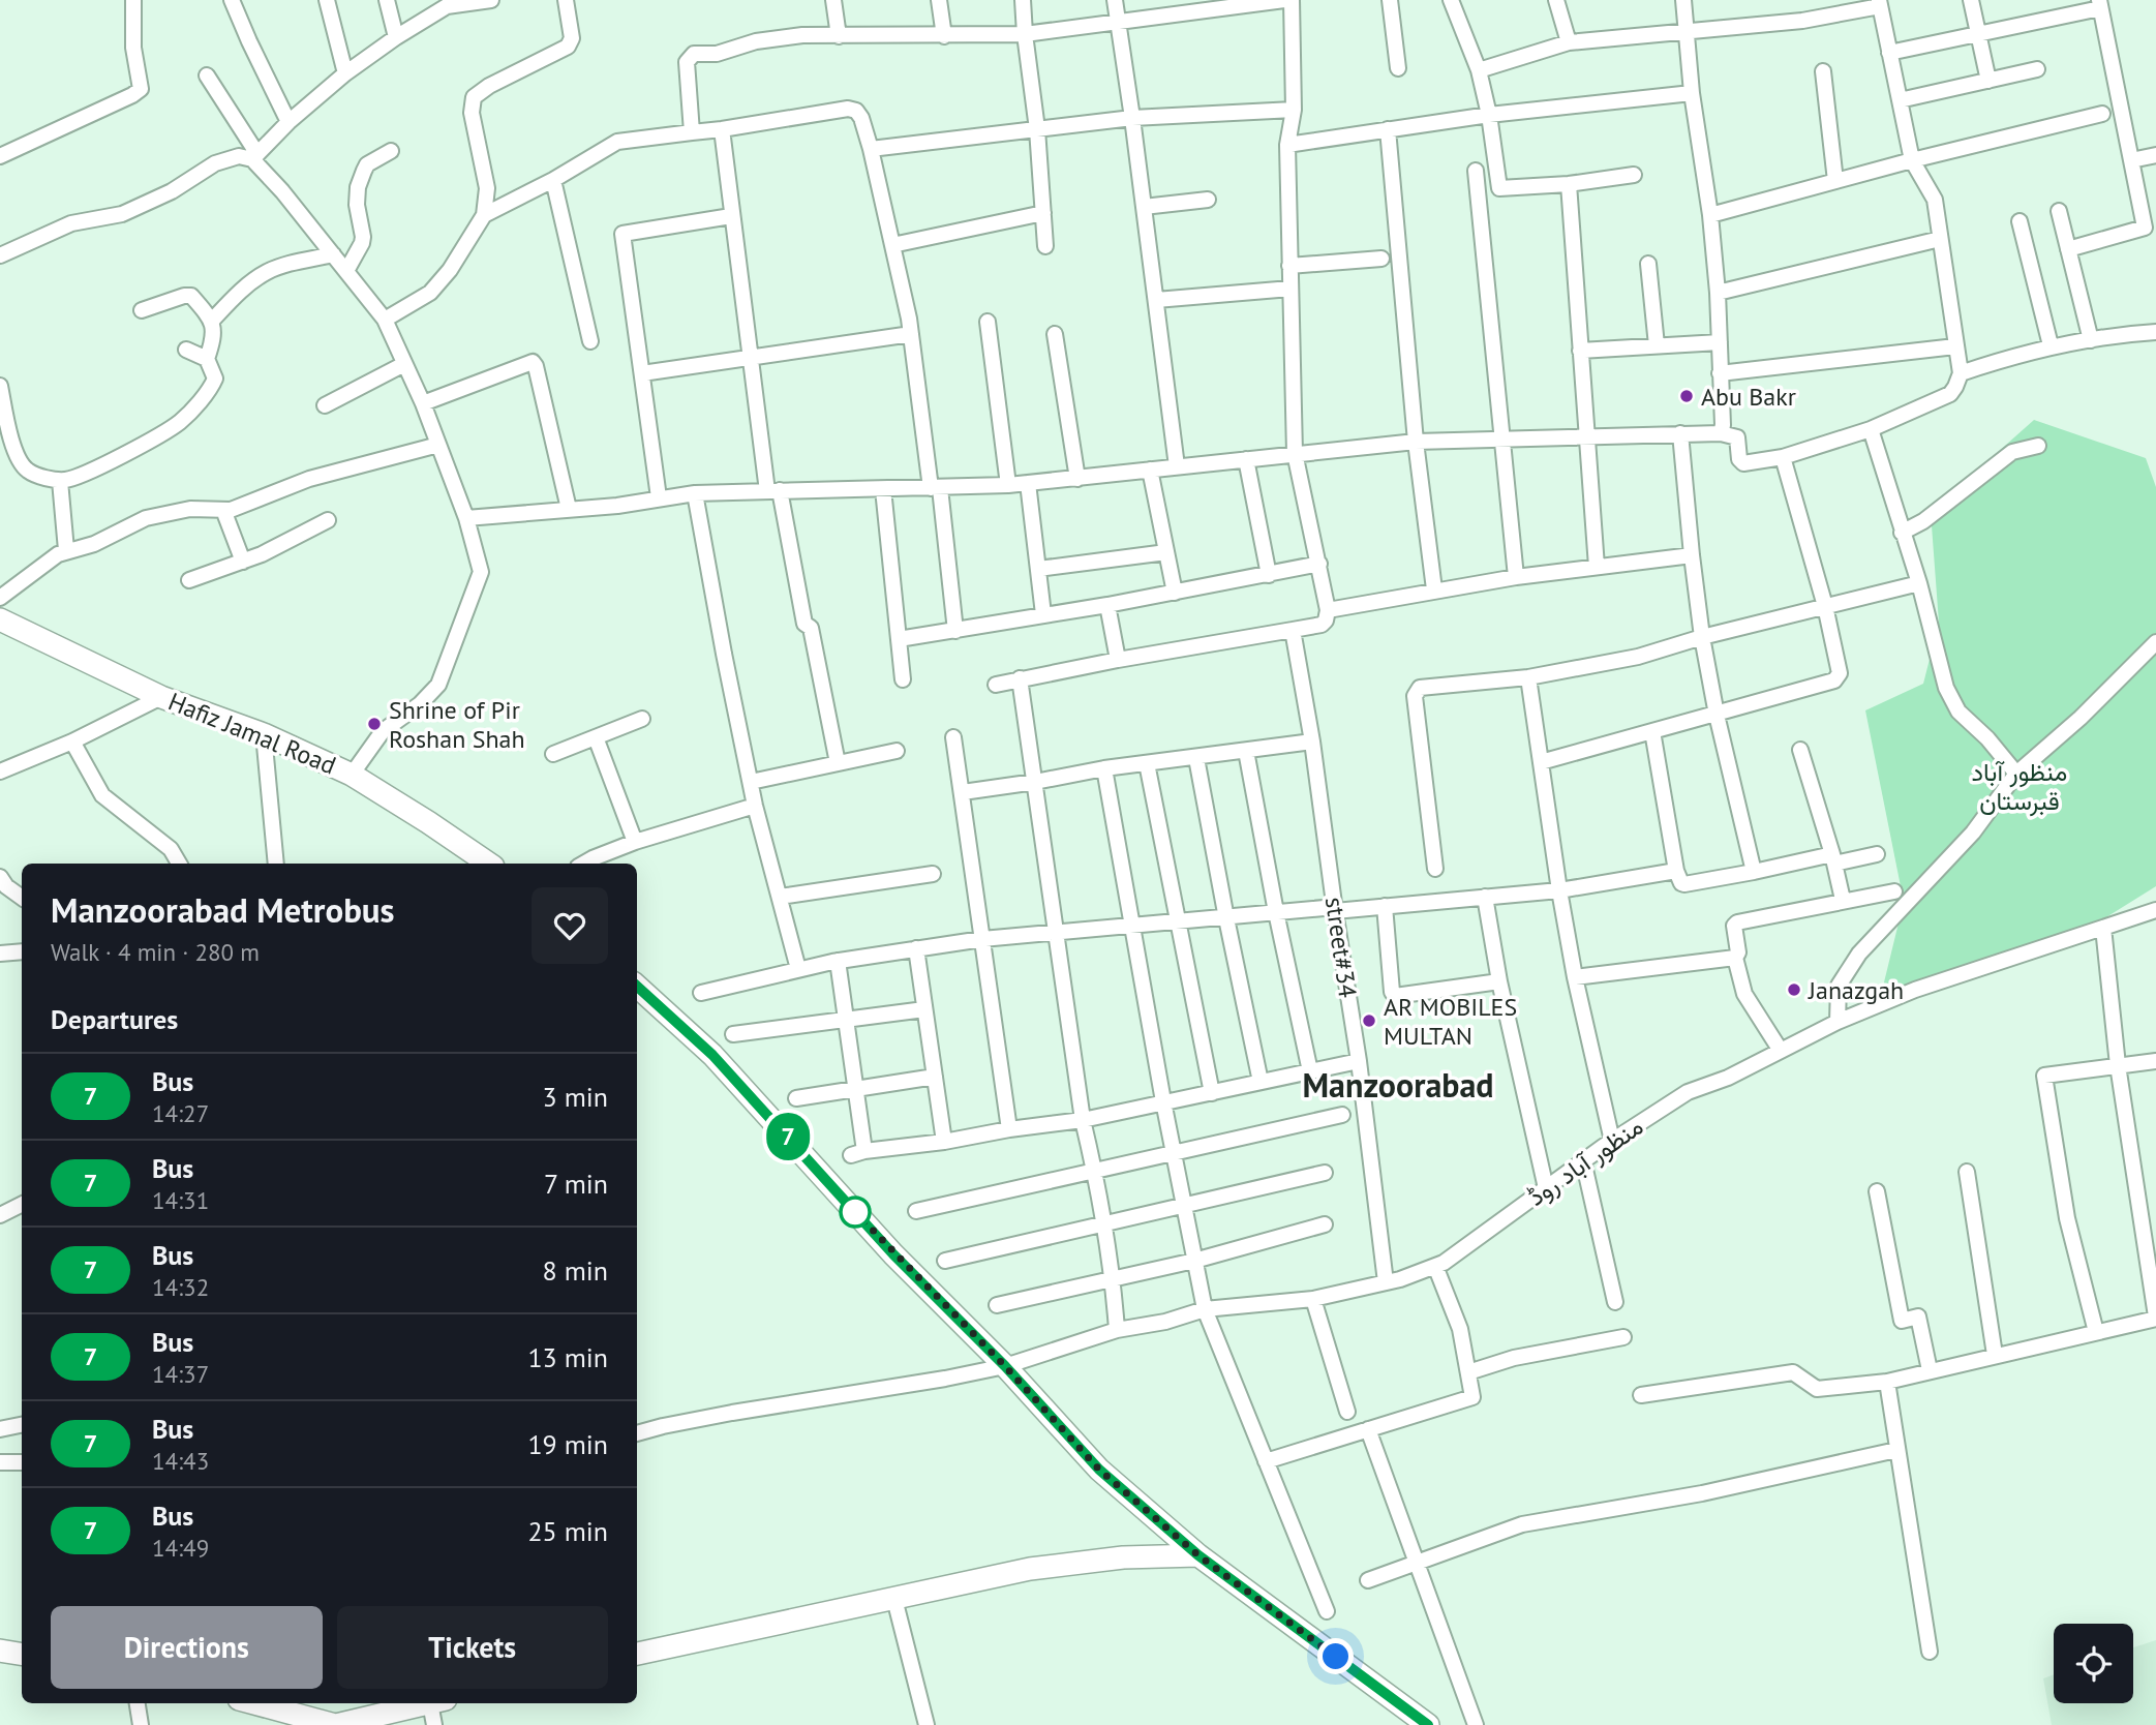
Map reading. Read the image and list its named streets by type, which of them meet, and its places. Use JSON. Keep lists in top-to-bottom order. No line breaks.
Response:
{"streets":{"main road":["Hafiz Jamal Road"],"street":["street#34","منظور آباد روڈ"]},"crossings":[["street#34","منظور آباد روڈ"]],"districts":["Manzoorabad"],"parks":["منظور آباد قبرستان"],"places":["Abu Bakr","Shrine of Pir Roshan Shah","Janazgah","AR MOBILES MULTAN"],"lines":["bus line 7"],"page":{"on_map":"7","heading":[["Manzoorabad Metrobus","Walk · 4 min · 280 m"],"Departures"],"list":[{"mark":"7","name":"Bus","note":"14:27","value":"3 min"},{"mark":"7","name":"Bus","note":"14:31","value":"7 min"},{"mark":"7","name":"Bus","note":"14:32","value":"8 min"},{"mark":"7","name":"Bus","note":"14:37","value":"13 min"},{"mark":"7","name":"Bus","note":"14:43","value":"19 min"},{"mark":"7","name":"Bus","note":"14:49","value":"25 min"}],"buttons":["Directions","Tickets"]}}
